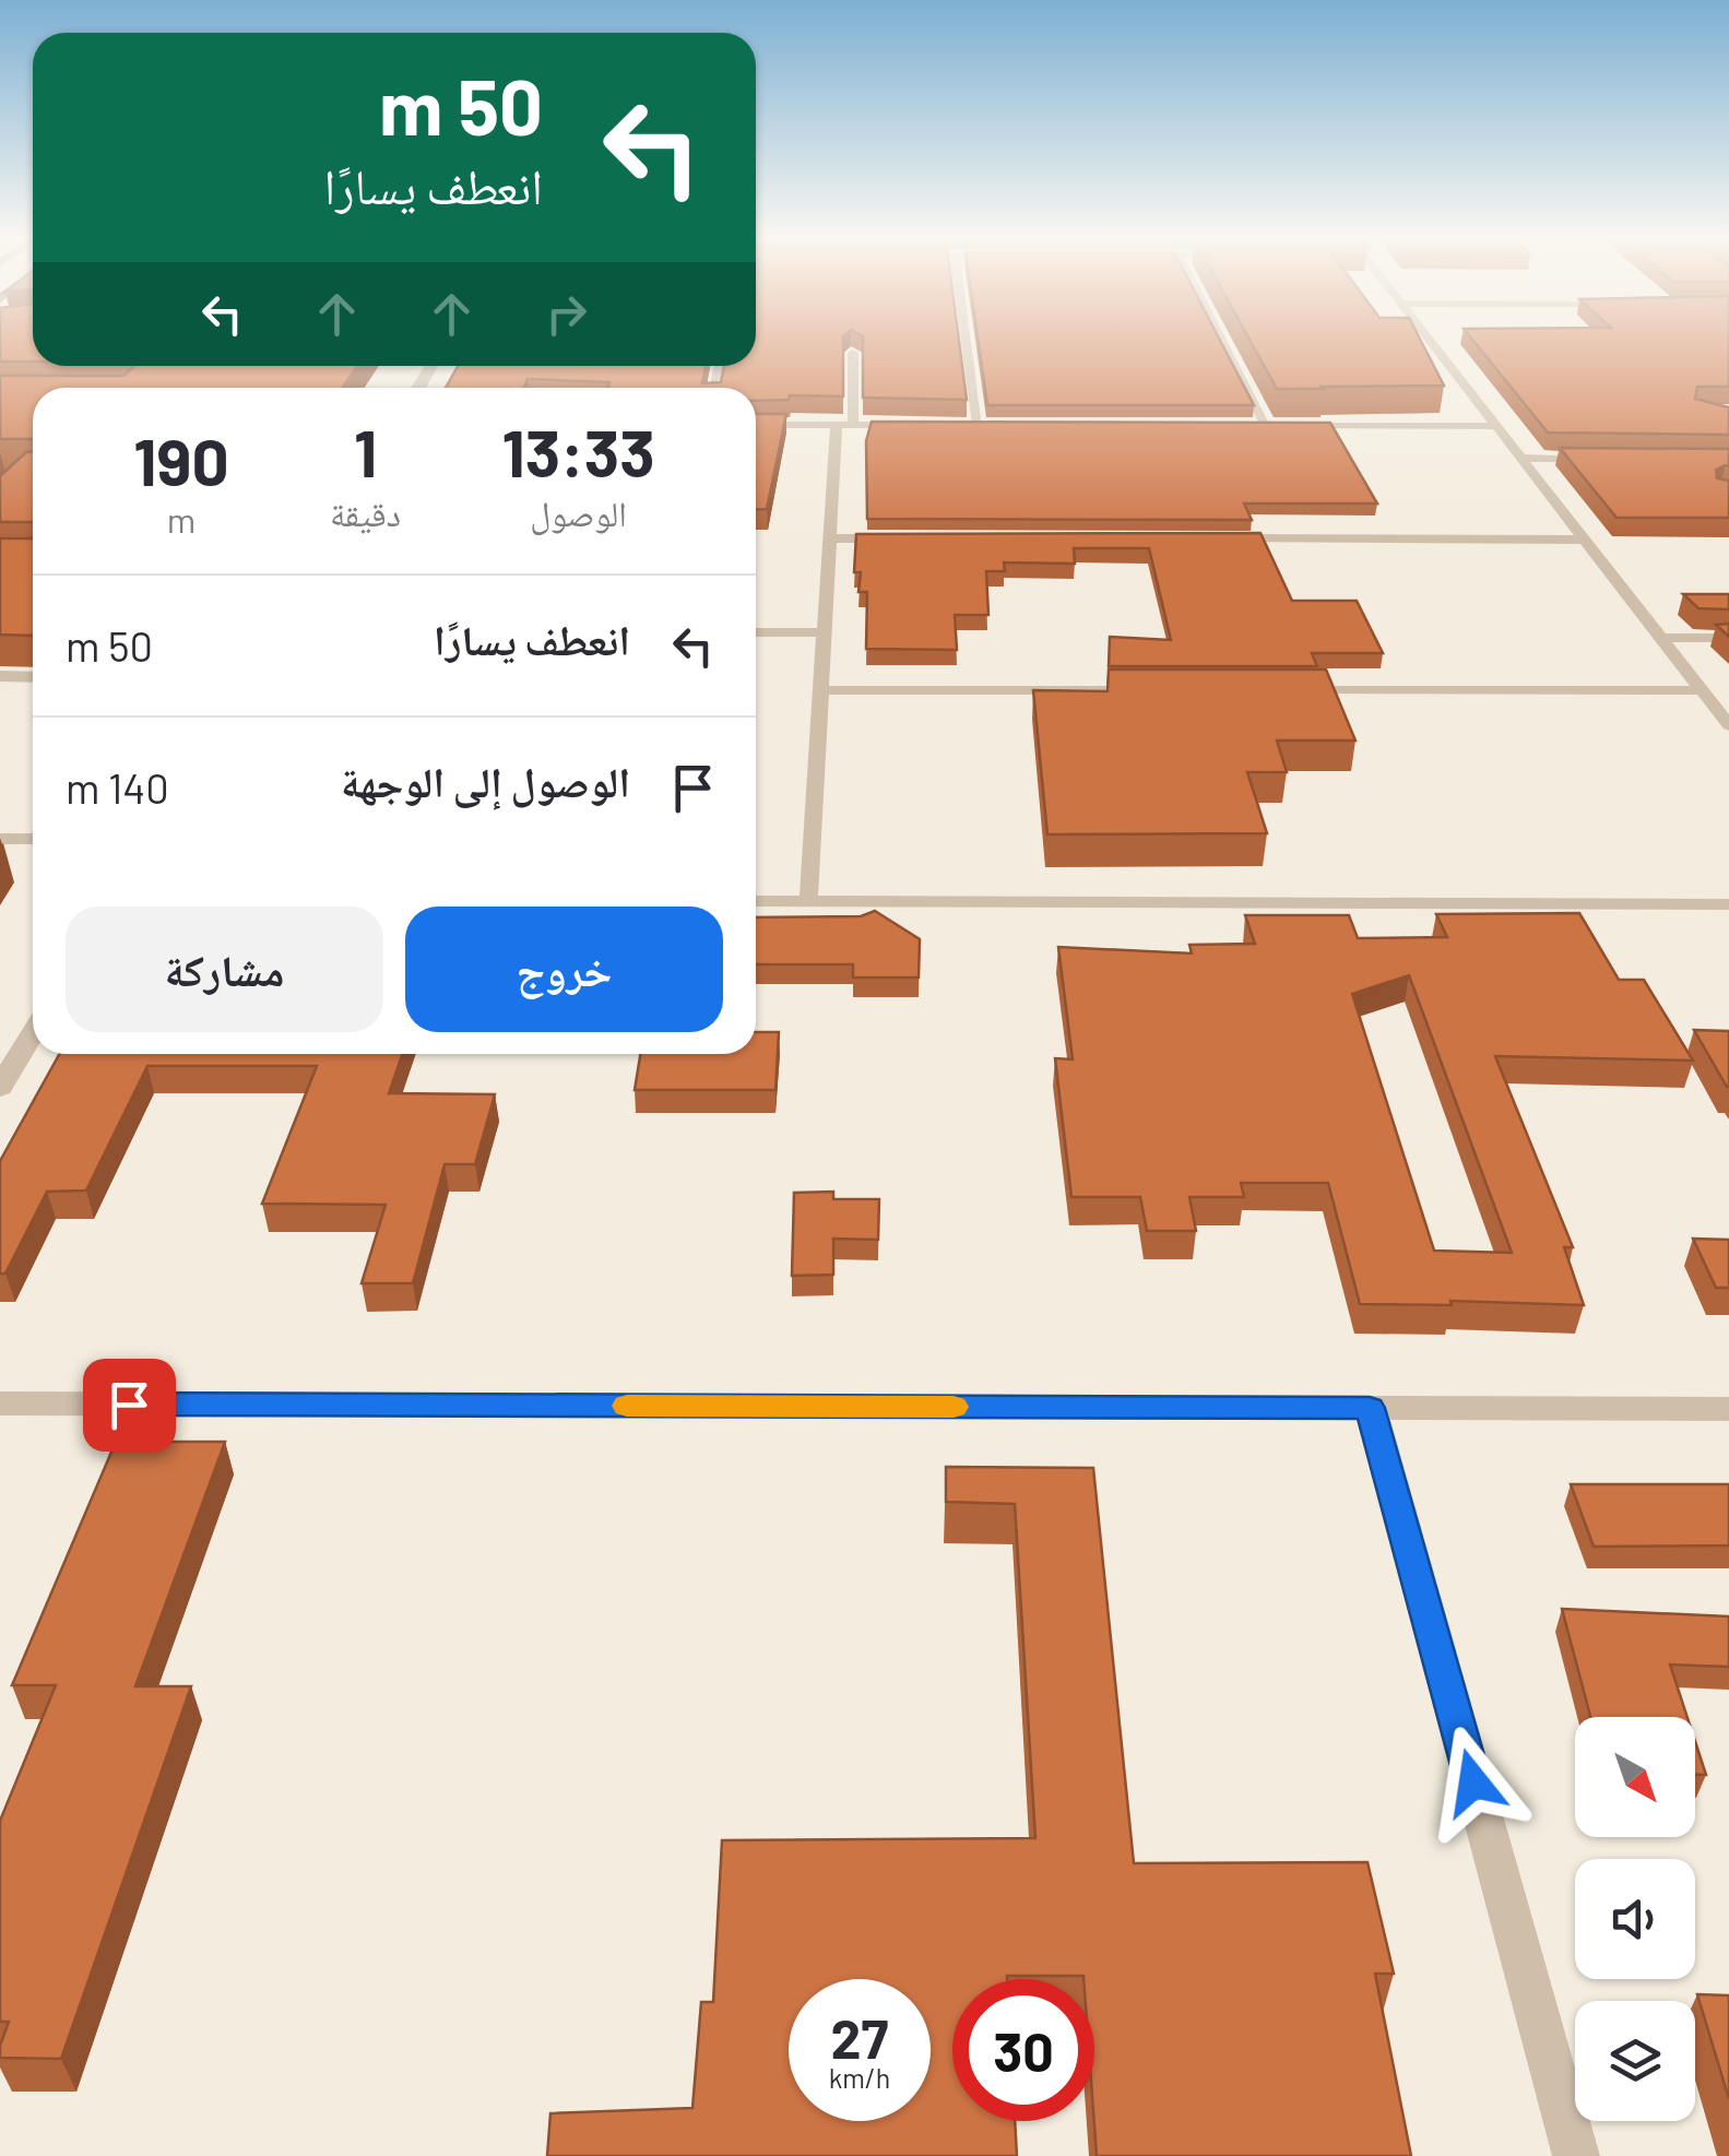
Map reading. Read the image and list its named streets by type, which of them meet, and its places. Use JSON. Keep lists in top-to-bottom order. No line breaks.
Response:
{"north":"bottom right","page":{"turn":["50 m","انعطف يسارًا"],"eta":["13:33","الوصول","1","دقيقة","190","m"],"list":[{"name":"انعطف يسارًا","value":"50 m"},{"name":"الوصول إلى الوجهة","value":"140 m"}],"buttons":["خروج","مشاركة"],"speed":"27 km/h","limit":"30"}}
